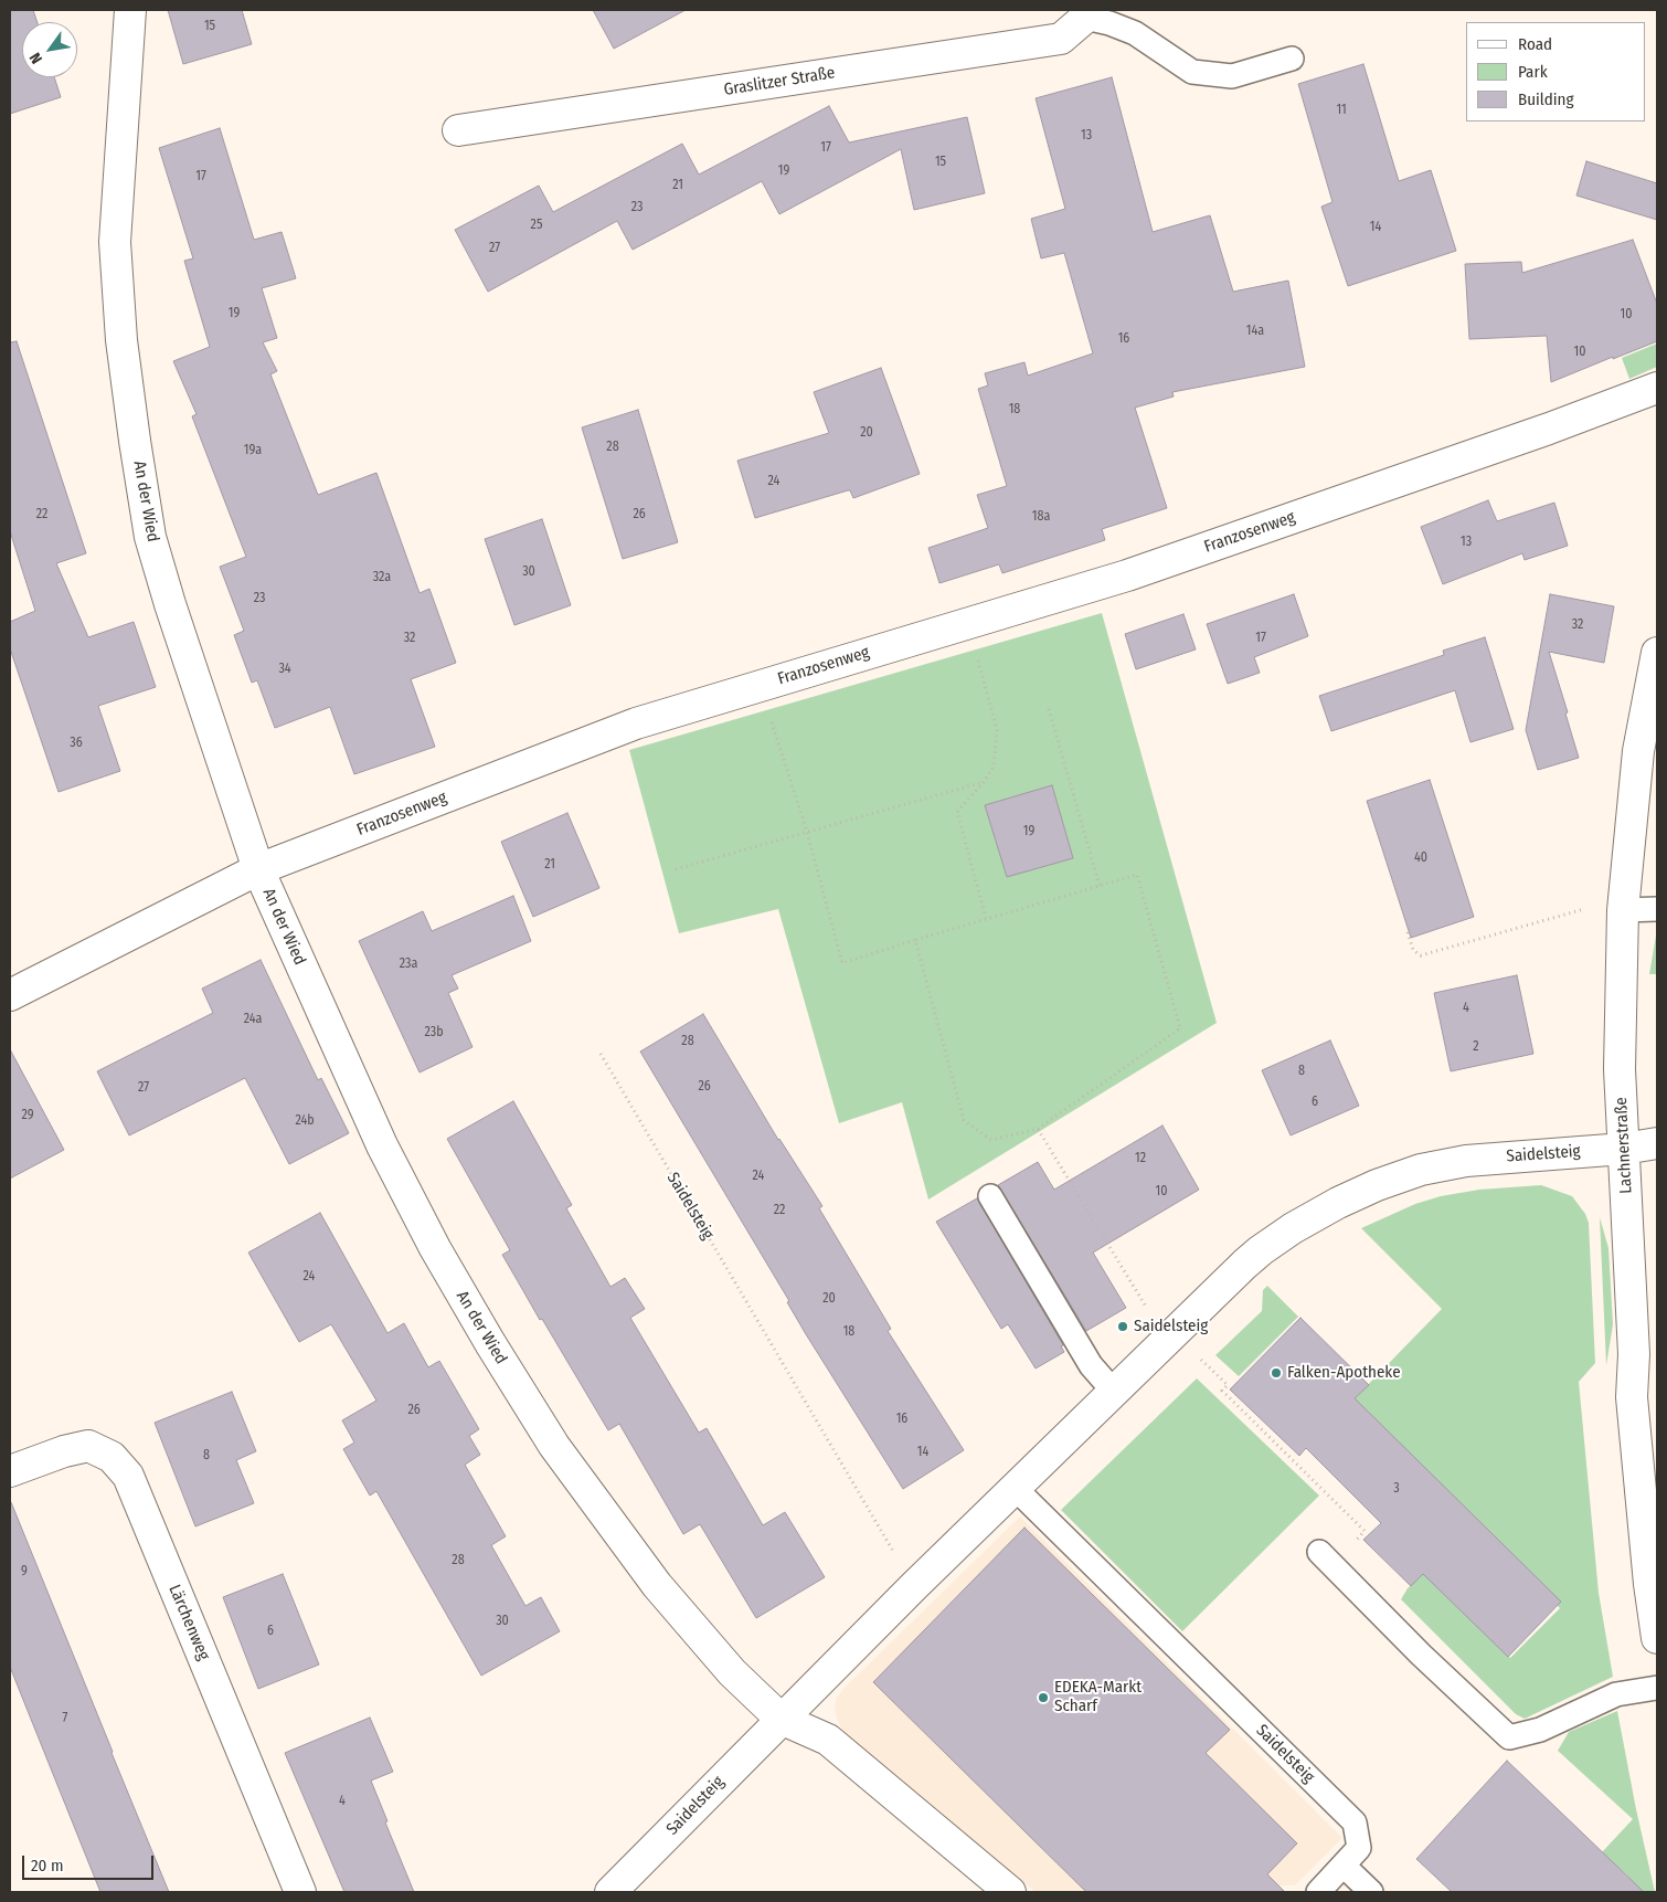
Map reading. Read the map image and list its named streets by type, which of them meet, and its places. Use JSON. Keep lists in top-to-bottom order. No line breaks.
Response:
{"streets":{"street":["Graslitzer Straße","An der Wied","Franzosenweg","Lachnerstraße","Saidelsteig","Lärchenweg"]},"crossings":[["An der Wied","Franzosenweg"],["An der Wied","Saidelsteig"],["Lachnerstraße","Saidelsteig"]],"places":["Saidelsteig","Falken-Apotheke","EDEKA-Markt Scharf"],"house_numbers":["15","11","13","17","15","19","17","21","23","25","14","27","19","10","14a","16","10","18","20","28","19a","24","22","26","18a","13","30","32a","23","32","32","17","34","36","19","40","21","23a","4","24a","23b","28","2","8","26","27","6","29","24b","12","24","10","22","24","20","18","26","16","14","8","3","28","9","30","6","7","4"],"legend":["Road","Park","Building"],"scale_bar":"20 m","north":"bottom left"}
